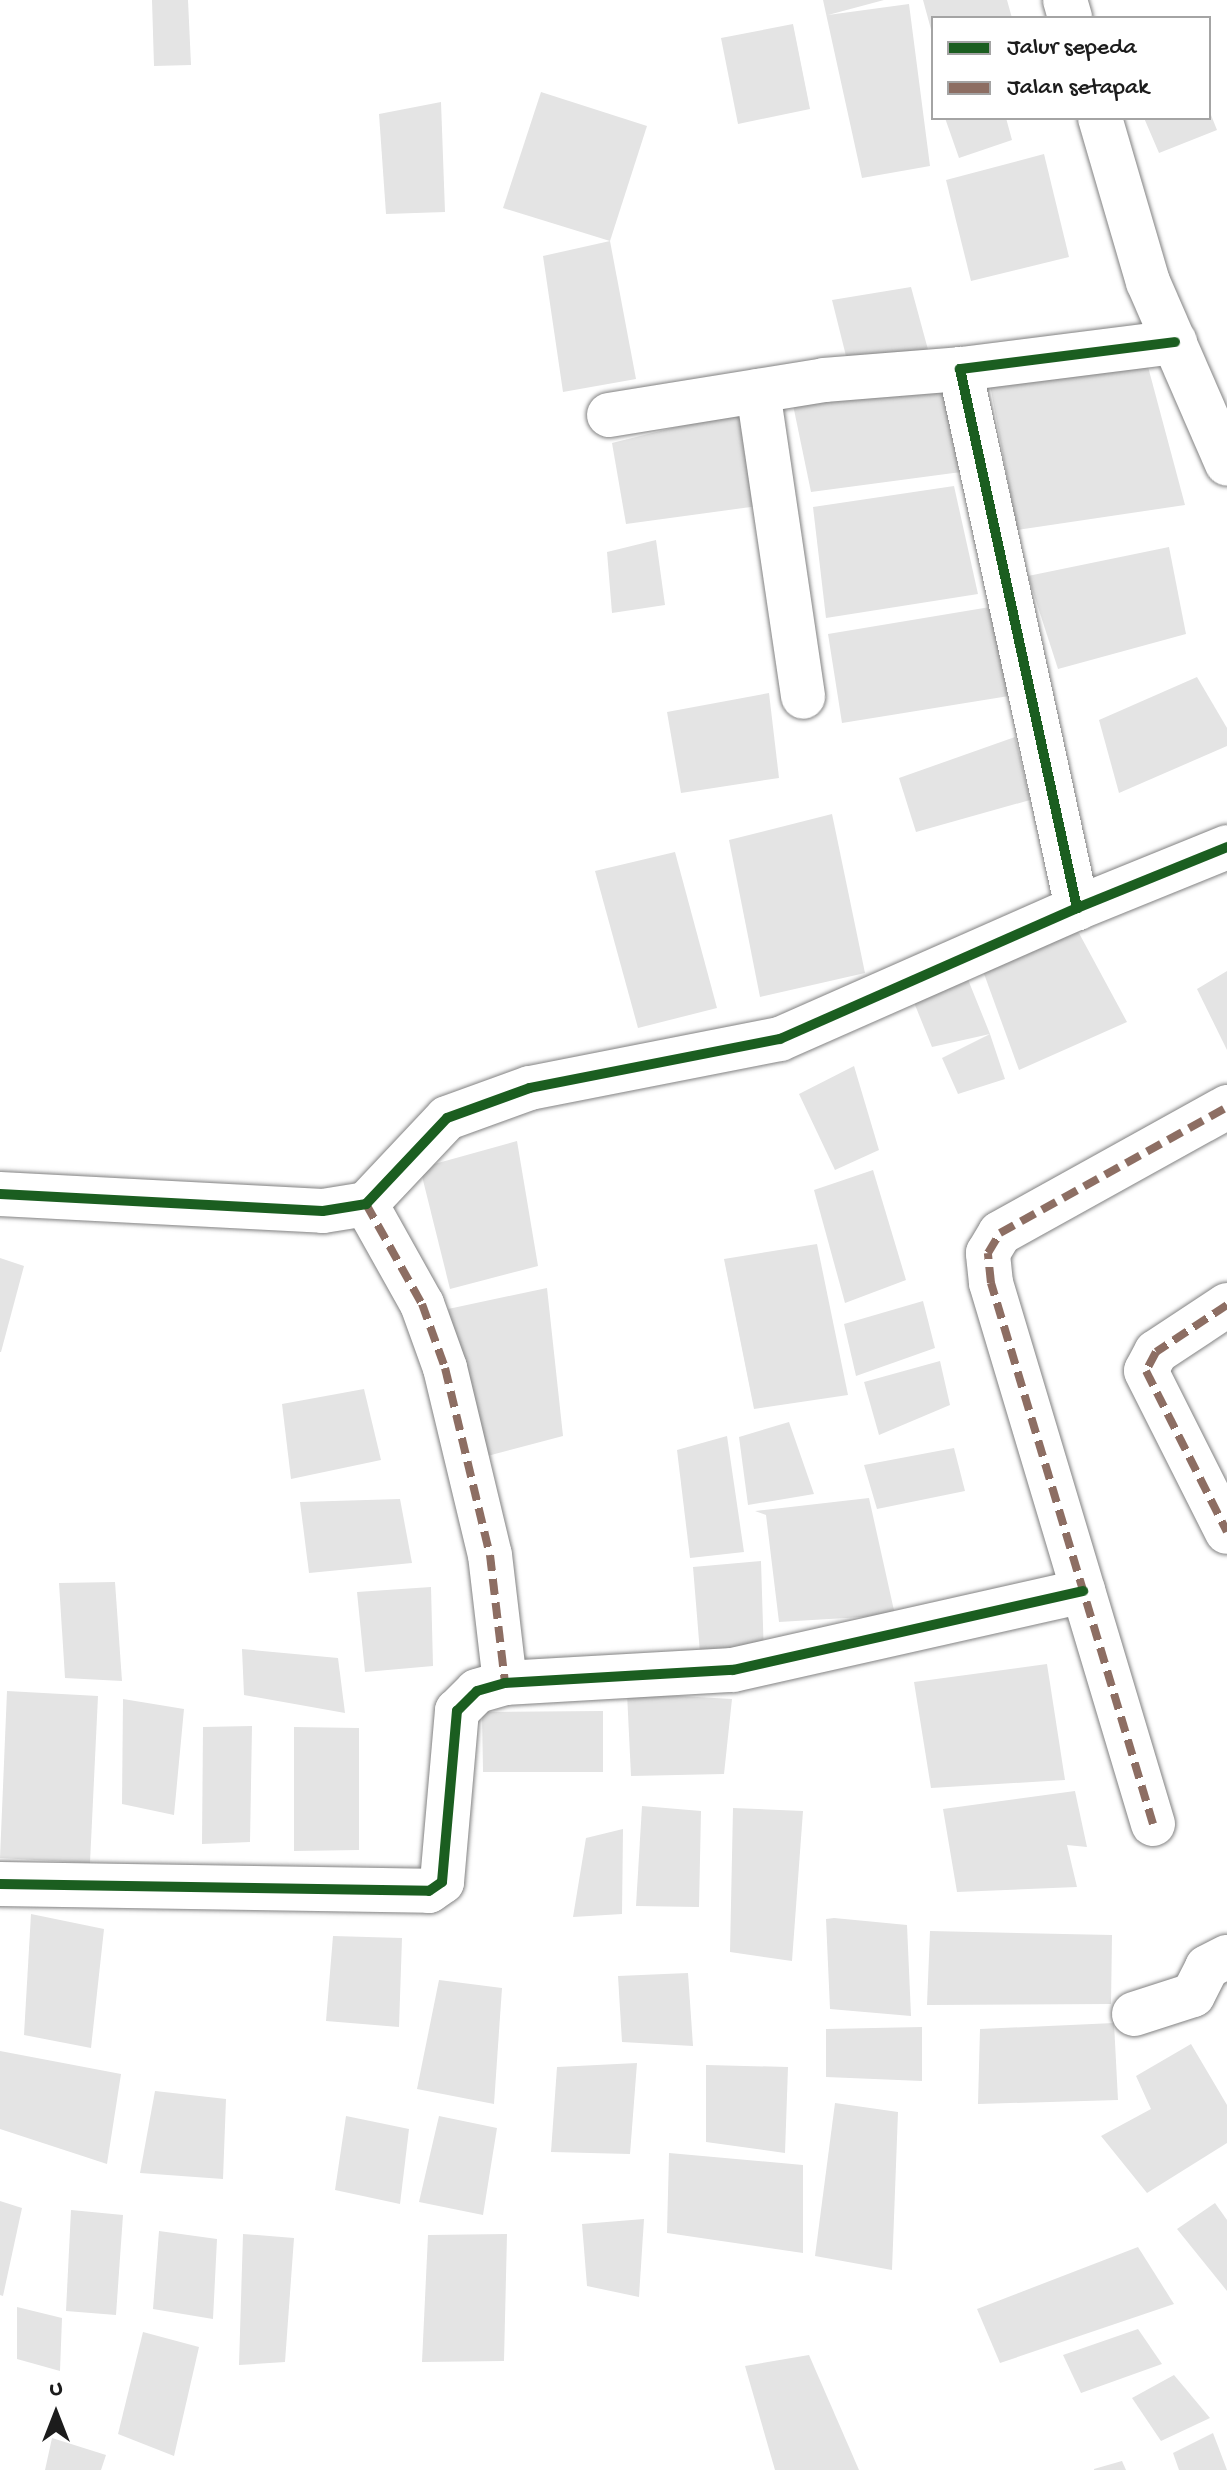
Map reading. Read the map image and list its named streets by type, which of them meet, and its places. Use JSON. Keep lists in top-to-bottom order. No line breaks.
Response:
{"legend":["Jalur sepeda","Jalan setapak"],"north":"top"}
